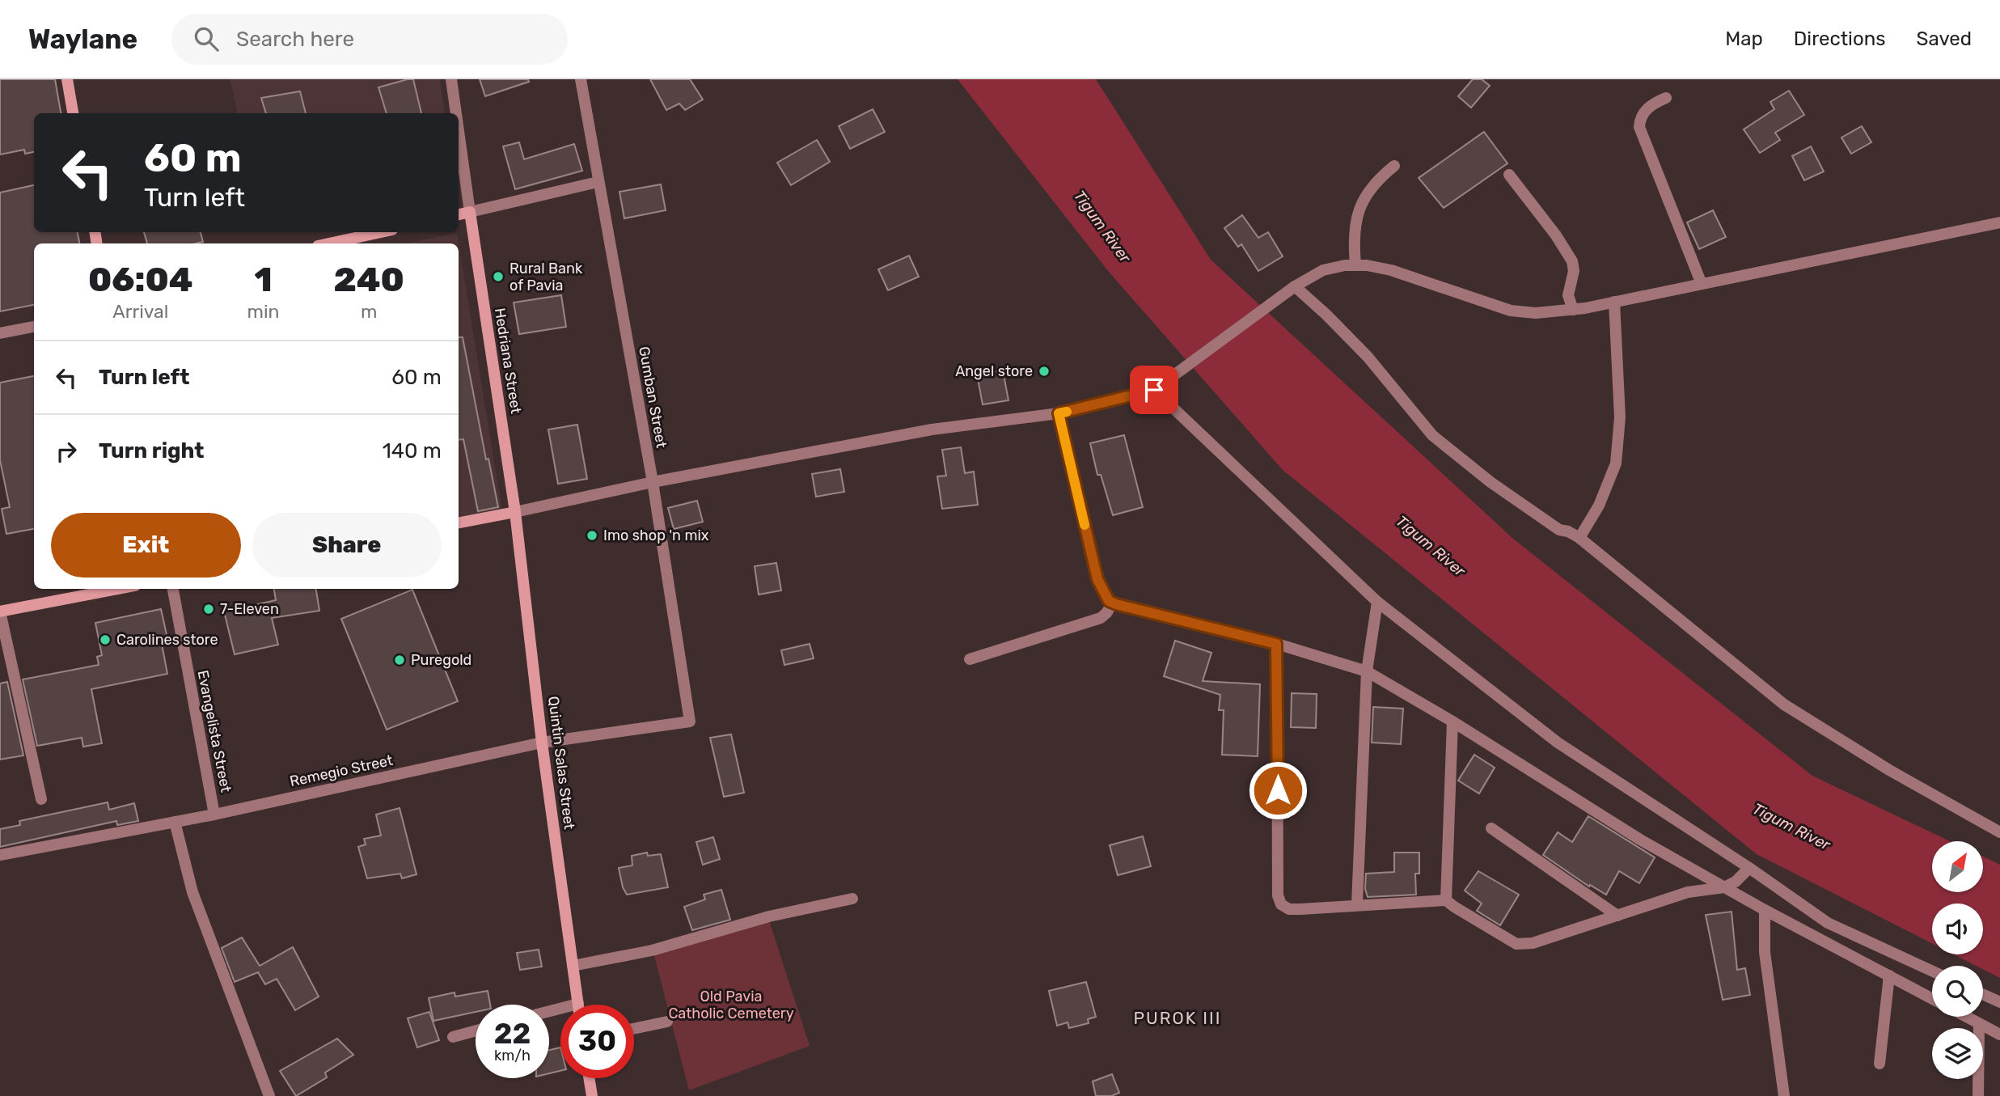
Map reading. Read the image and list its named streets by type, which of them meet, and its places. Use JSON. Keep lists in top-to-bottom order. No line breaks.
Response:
{"streets":{"main road":["Hedriana Street","Quintin Salas Street"],"street":["Gumban Street","Evangelista Street","Remegio Street"]},"crossings":[["Hedriana Street","Quintin Salas Street"],["Gumban Street","Remegio Street"],["Evangelista Street","Remegio Street"],["Quintin Salas Street","Remegio Street"]],"districts":["PUROK III"],"water":["Tigum River"],"parks":["Old Pavia Catholic Cemetery"],"places":["Rural Bank of Pavia","Angel store","Imo shop 'n mix","7-Eleven","Carolines store","Puregold"],"north":"top right","page":{"header":"Waylane","search":"Search here","nav":["Map","Directions","Saved"],"turn":["60 m","Turn left"],"eta":["06:04","Arrival","1","min","240","m"],"list":[{"name":"Turn left","value":"60 m"},{"name":"Turn right","value":"140 m"}],"buttons":["Exit","Share"],"speed":"22 km/h","limit":"30"}}
